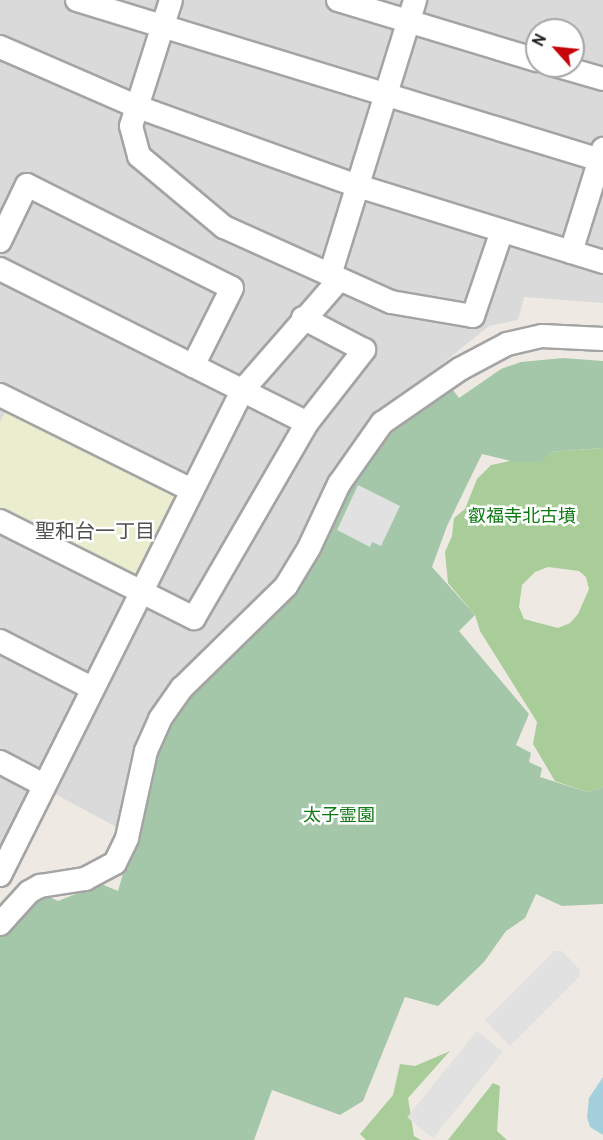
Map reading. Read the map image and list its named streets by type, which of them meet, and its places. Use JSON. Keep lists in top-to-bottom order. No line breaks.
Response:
{"districts":["聖和台一丁目"],"parks":["叡福寺北古墳","太子霊園"],"north":"top left"}
